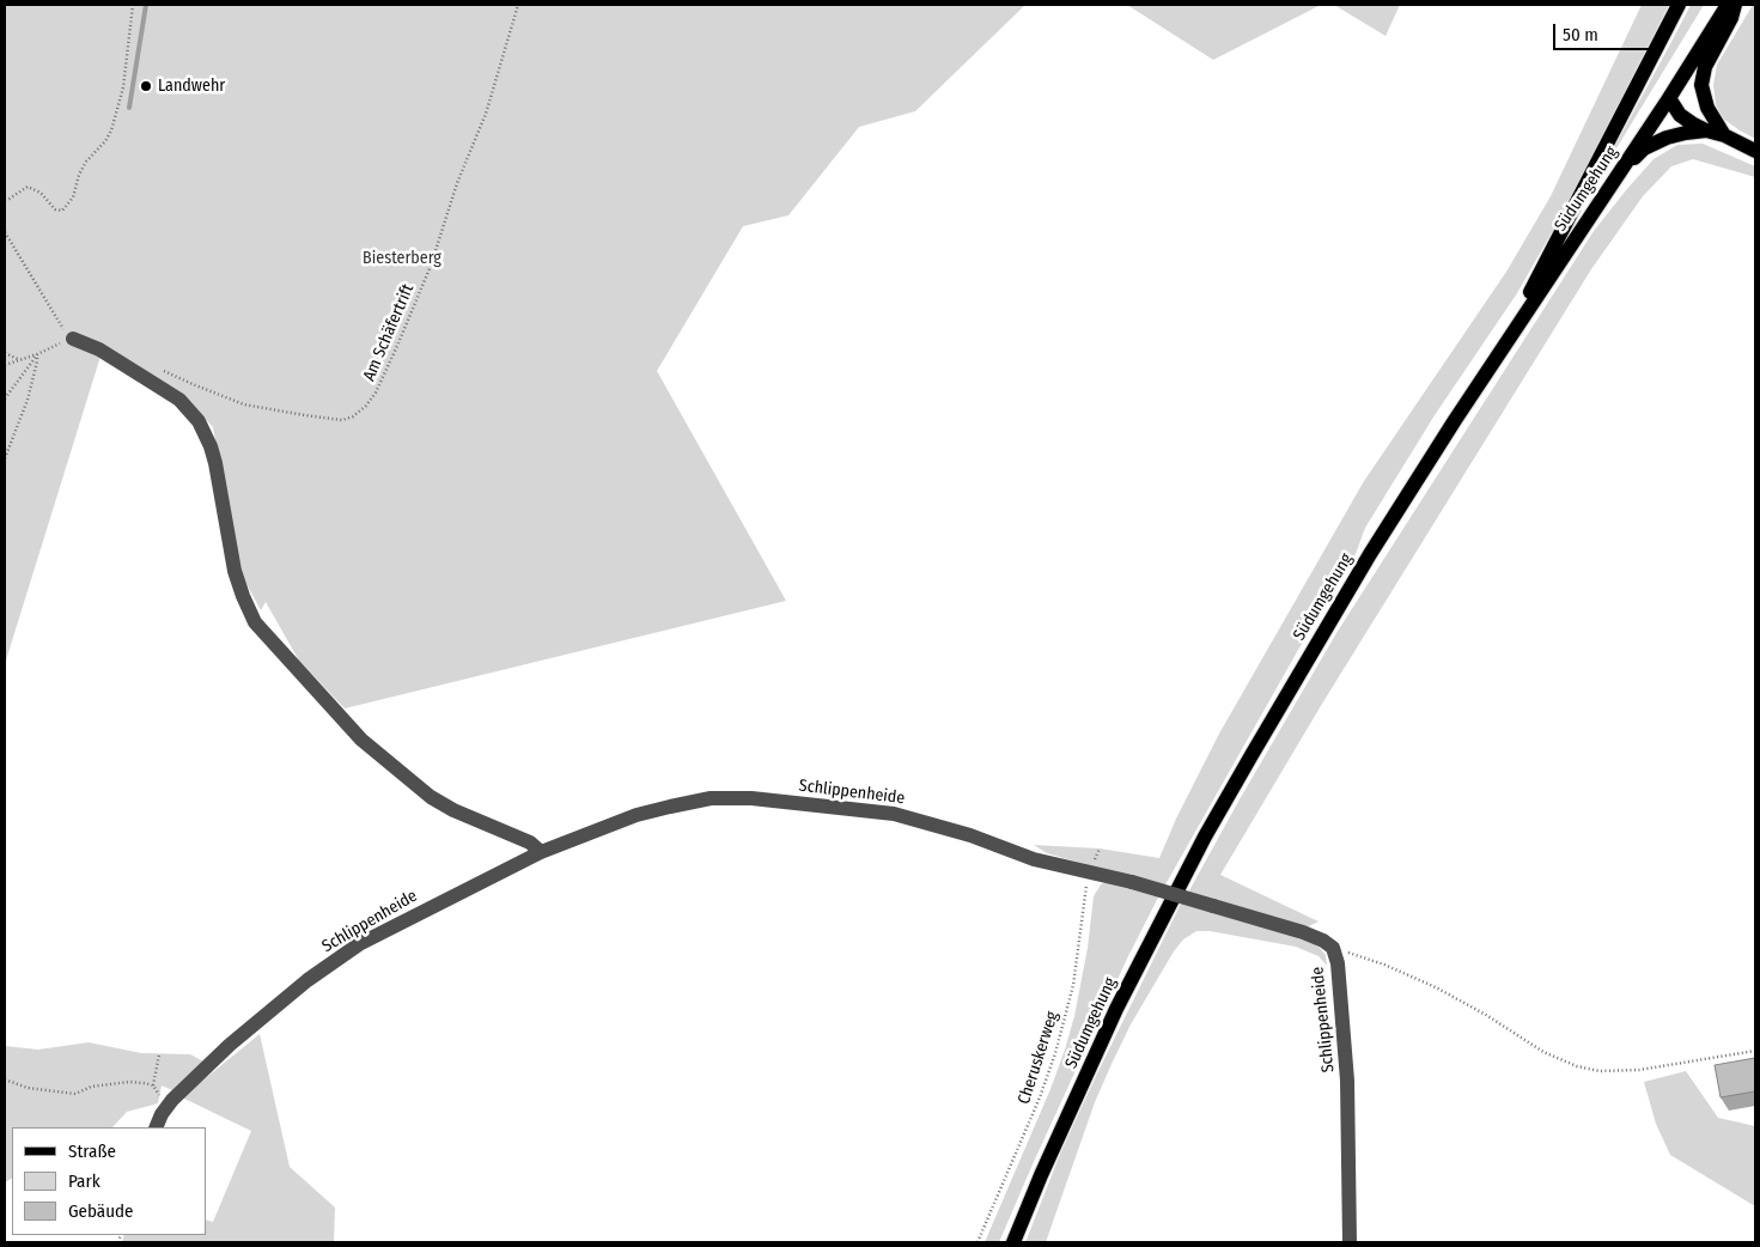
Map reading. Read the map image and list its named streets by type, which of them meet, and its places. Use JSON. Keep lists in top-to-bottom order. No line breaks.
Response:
{"streets":{"main road":["Südumgehung"],"lane":["Schlippenheide"],"path":["Am Schäfertrift","Cheruskerweg"]},"crossings":[["Schlippenheide","Cheruskerweg"]],"parks":["Biesterberg"],"places":["Landwehr"],"legend":["Straße","Park","Gebäude"],"scale_bar":"50 m"}
